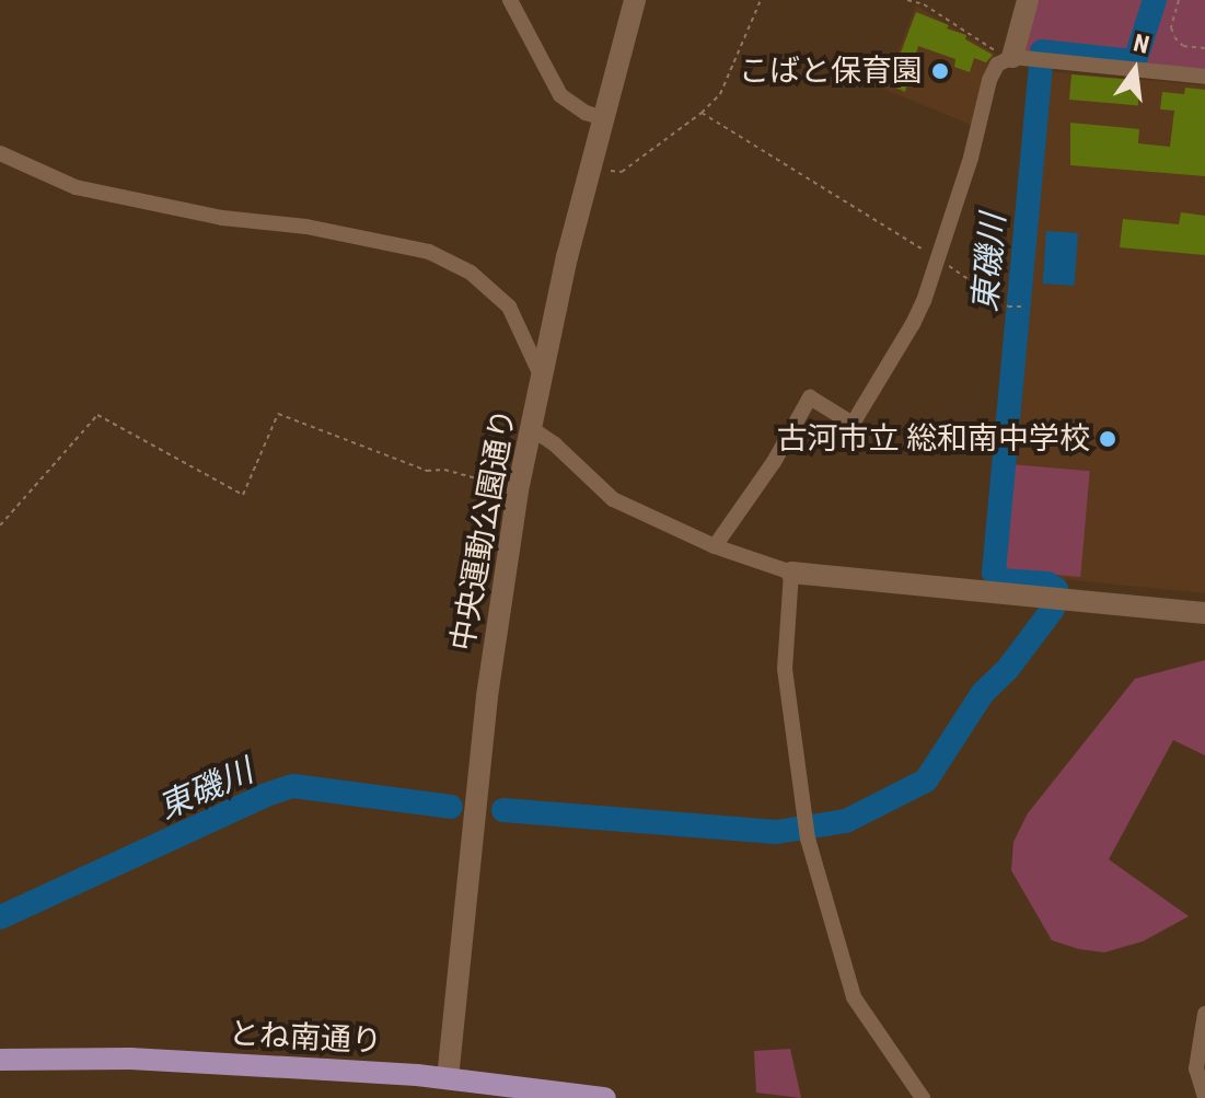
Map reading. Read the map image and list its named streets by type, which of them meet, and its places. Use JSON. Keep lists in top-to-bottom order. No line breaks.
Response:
{"streets":{"main road":["とね南通り"],"street":["中央運動公園通り"]},"crossings":[["中央運動公園通り","とね南通り"]],"water":["東磯川"],"places":["こばと保育園","古河市立 総和南中学校"],"north":"top"}
